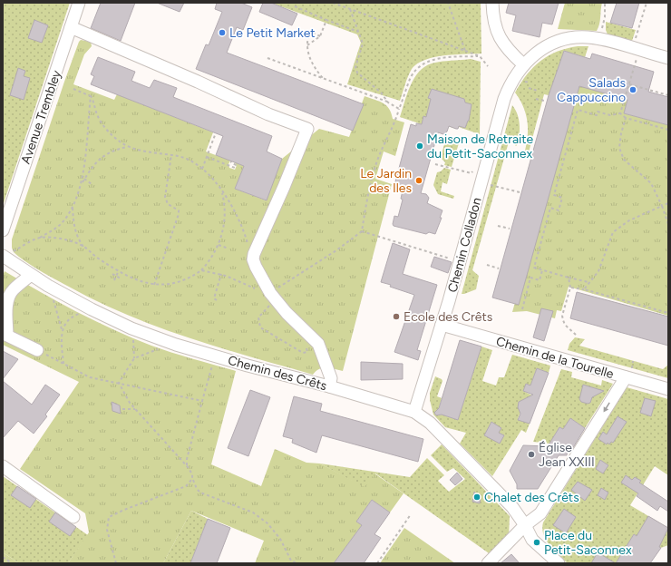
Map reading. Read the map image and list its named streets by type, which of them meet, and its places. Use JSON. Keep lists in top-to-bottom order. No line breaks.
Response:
{"streets":{"street":["Avenue Trembley","Chemin Colladon","Chemin de la Tourelle","Chemin des Crêts"]},"crossings":[["Chemin Colladon","Chemin de la Tourelle"],["Chemin Colladon","Chemin des Crêts"]],"places":["Le Petit Market","Salads Cappuccino","Maison de Retraite du Petit-Saconnex","Le Jardin des Iles","Ecole des Crêts","Église Jean XXIII","Chalet des Crêts","Place du Petit-Saconnex"]}
